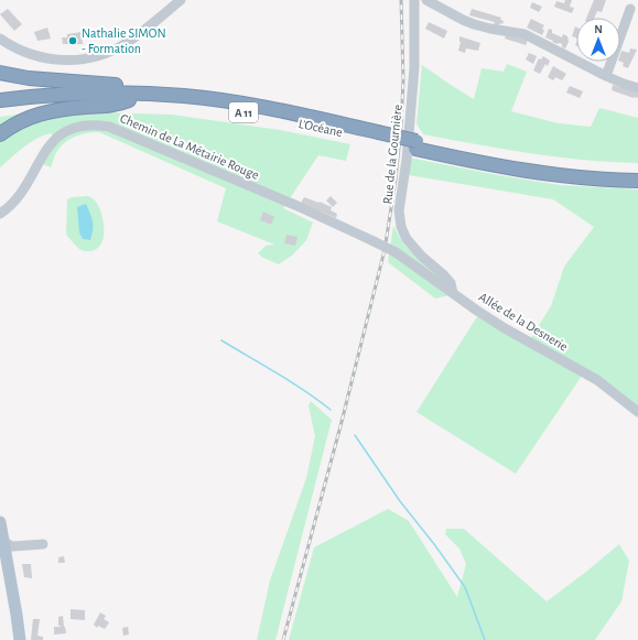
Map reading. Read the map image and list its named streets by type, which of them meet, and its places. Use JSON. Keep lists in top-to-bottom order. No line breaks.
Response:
{"streets":{"highway":["A 11","L’Océane"],"street":["Chemin de La Métairie Rouge","Rue de la Gournière","Allée de la Desnerie"]},"crossings":[["Chemin de La Métairie Rouge","Allée de la Desnerie"],["Rue de la Gournière","Allée de la Desnerie"]],"places":["Nathalie SIMON - Formation"],"north":"top"}
